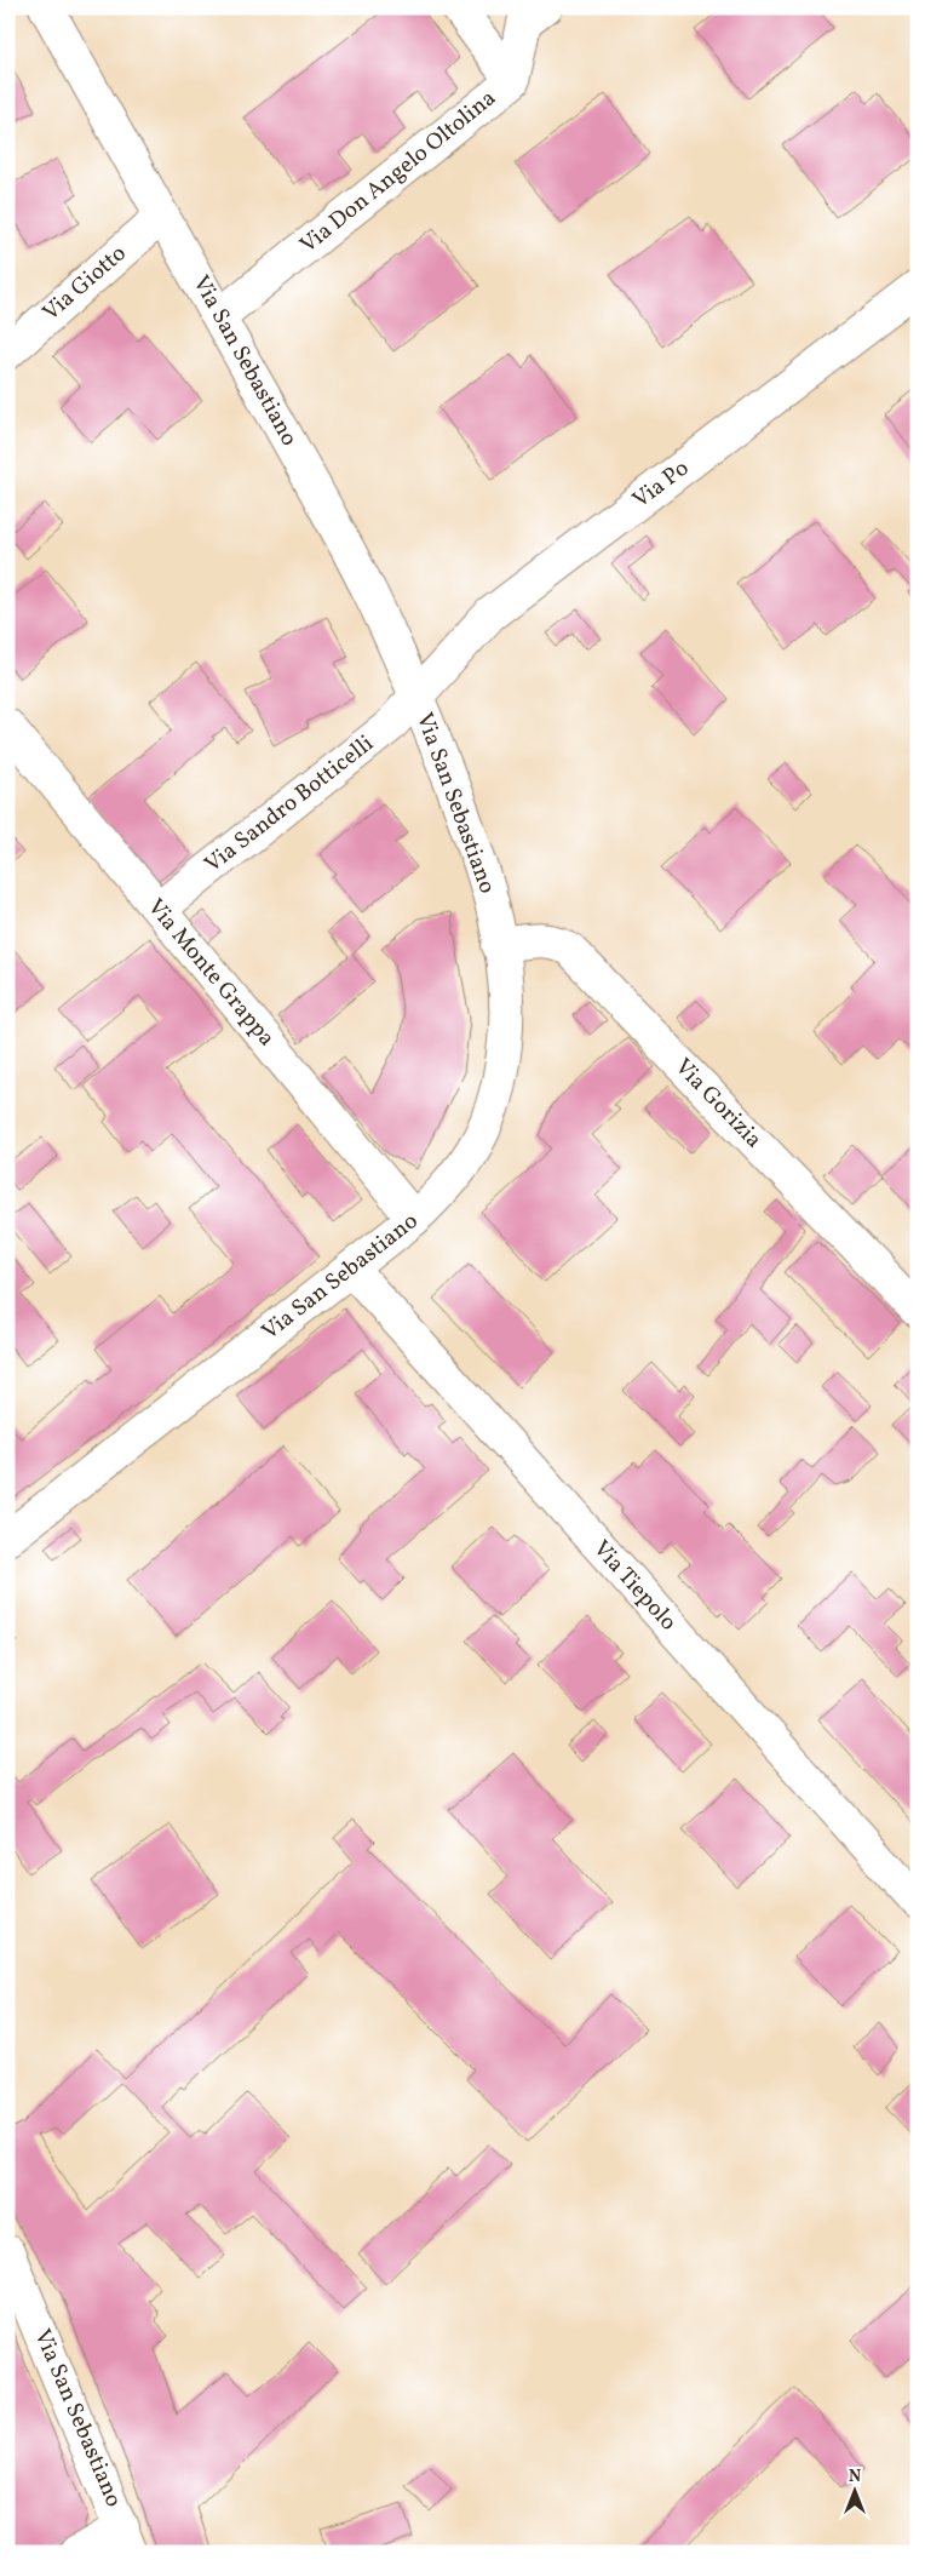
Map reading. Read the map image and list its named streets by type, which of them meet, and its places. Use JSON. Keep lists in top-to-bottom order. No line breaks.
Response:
{"streets":{"street":["Via Don Angelo Oltolina","Via Giotto","Via San Sebastiano","Via Po","Via Sandro Botticelli","Via Monte Grappa","Via Gorizia","Via Tiepolo"]},"crossings":[["Via Don Angelo Oltolina","Via San Sebastiano"],["Via Giotto","Via San Sebastiano"],["Via San Sebastiano","Via Po"],["Via San Sebastiano","Via Sandro Botticelli"],["Via San Sebastiano","Via Monte Grappa"],["Via San Sebastiano","Via Gorizia"],["Via San Sebastiano","Via Tiepolo"],["Via Po","Via Sandro Botticelli"],["Via Sandro Botticelli","Via Monte Grappa"]],"north":"top"}
